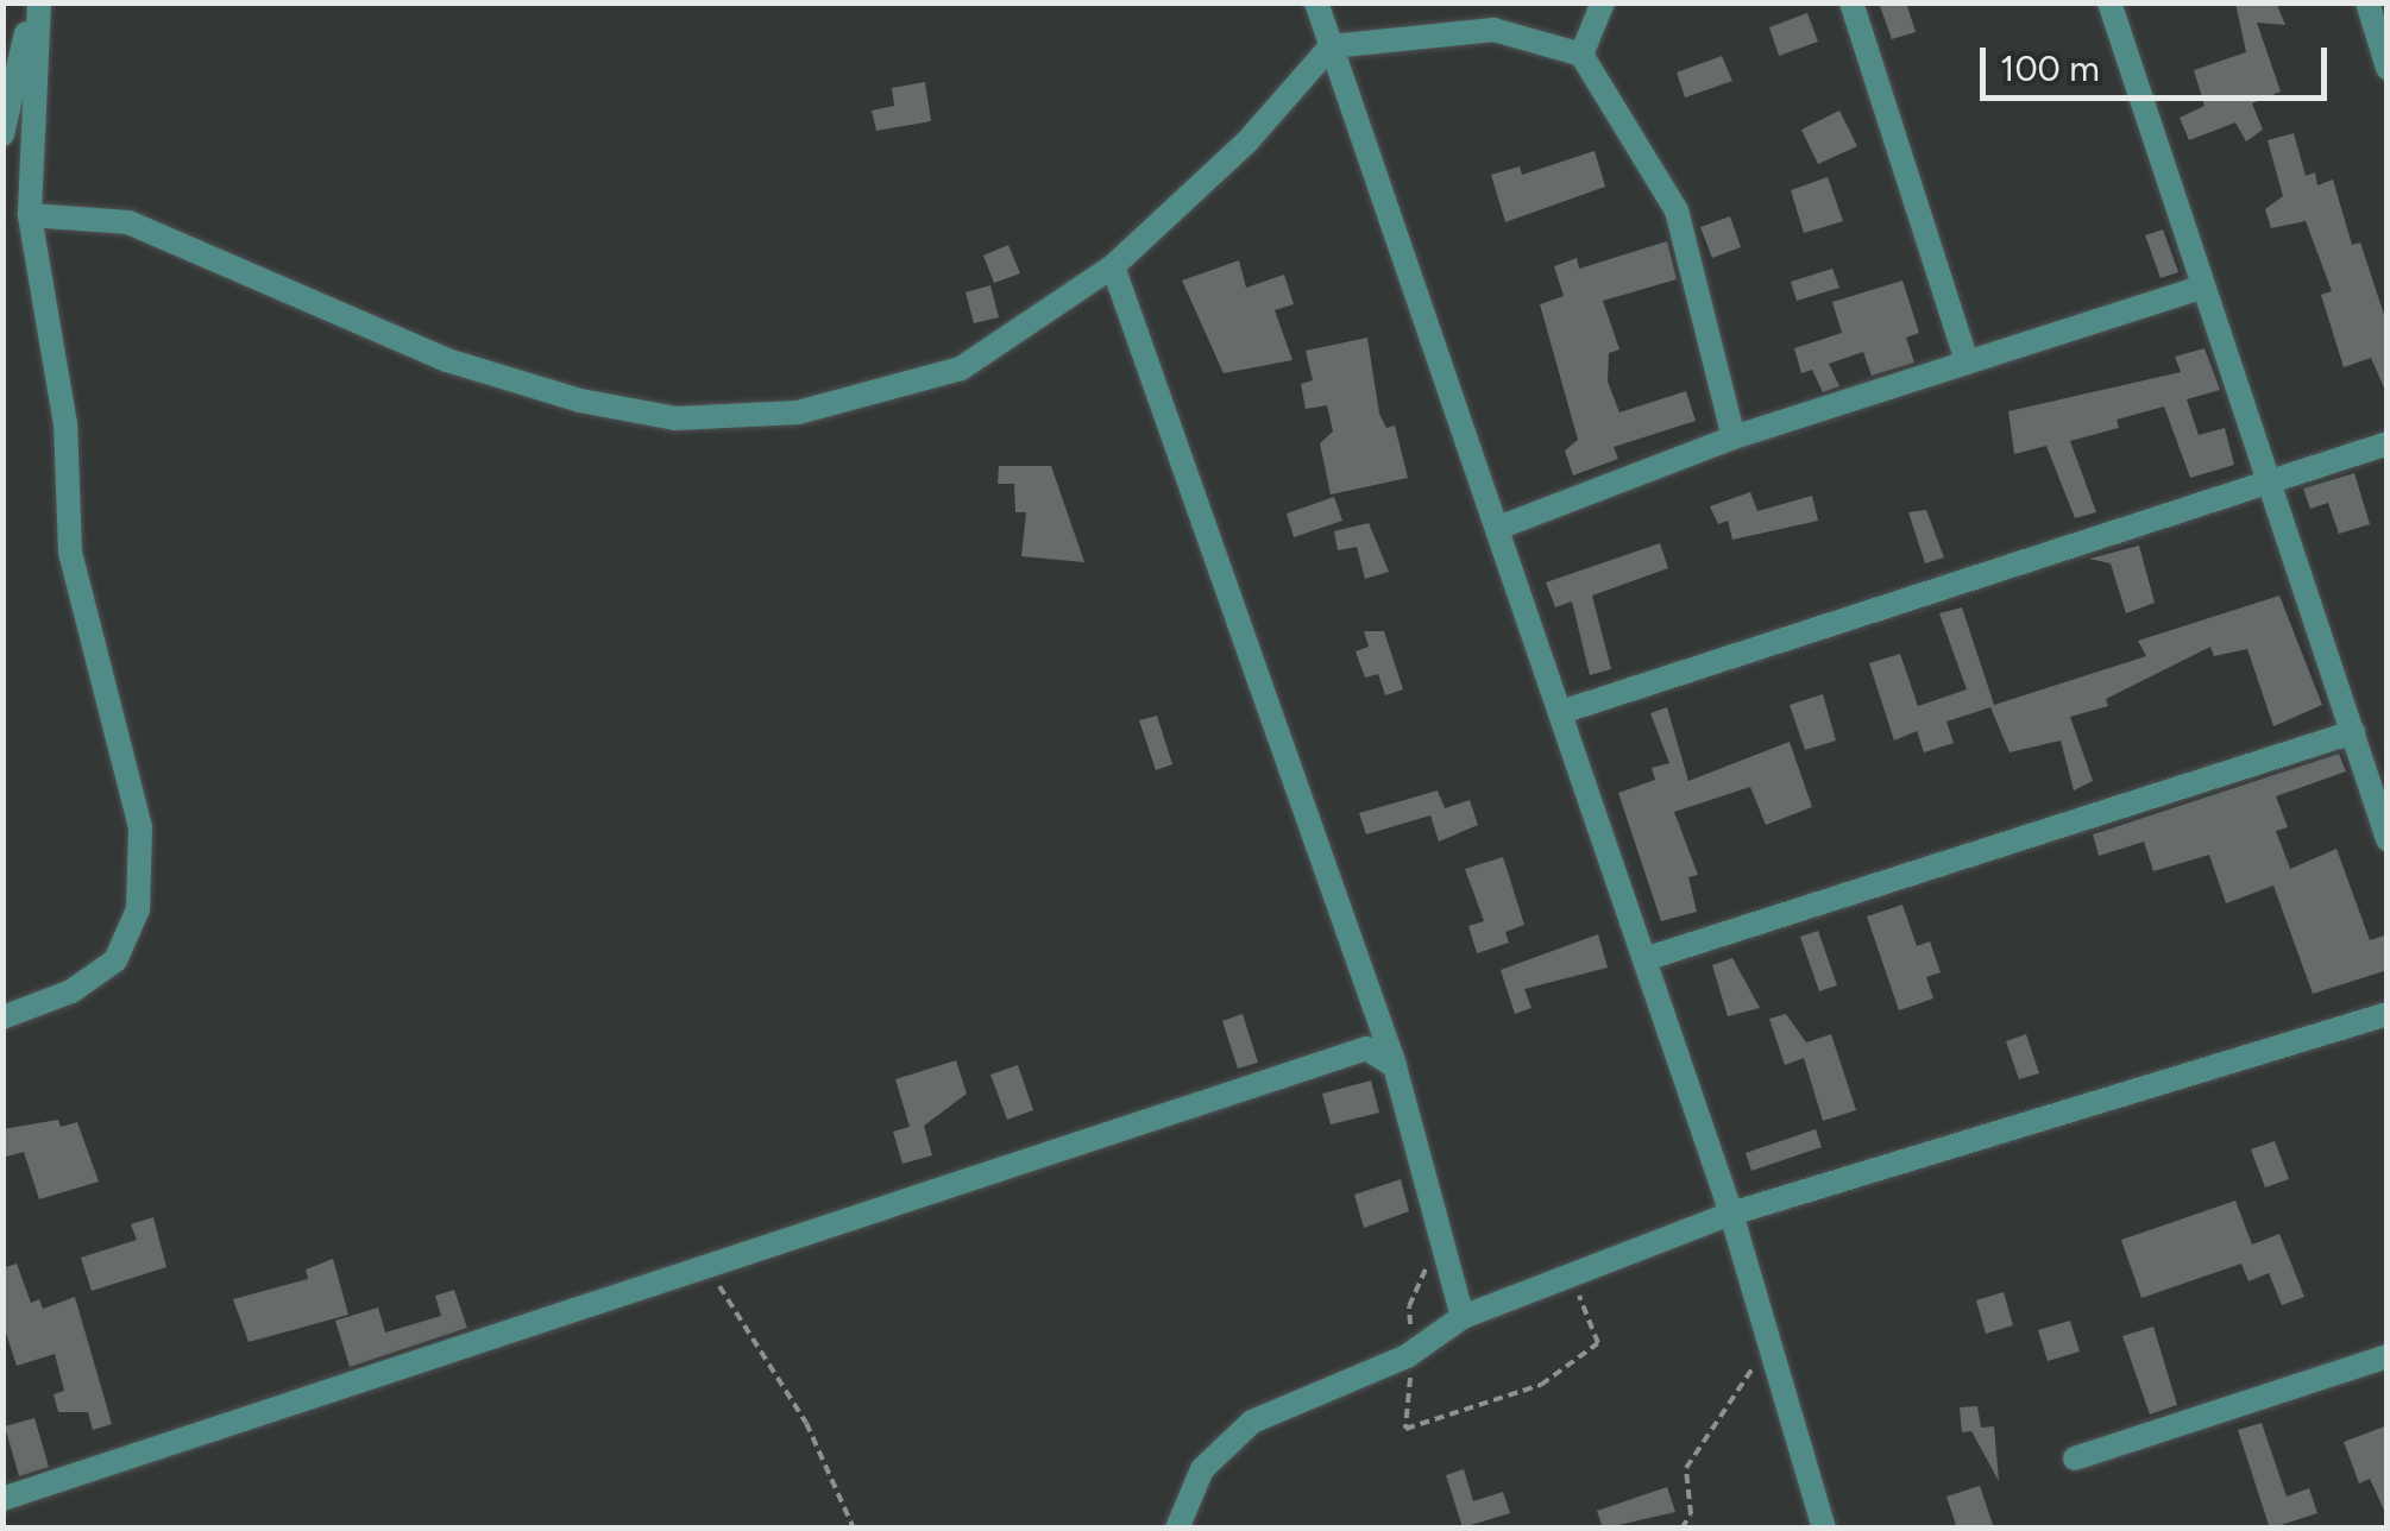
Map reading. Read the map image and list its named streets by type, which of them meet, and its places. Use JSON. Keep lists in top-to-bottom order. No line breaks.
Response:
{"scale_bar":"100 m"}
